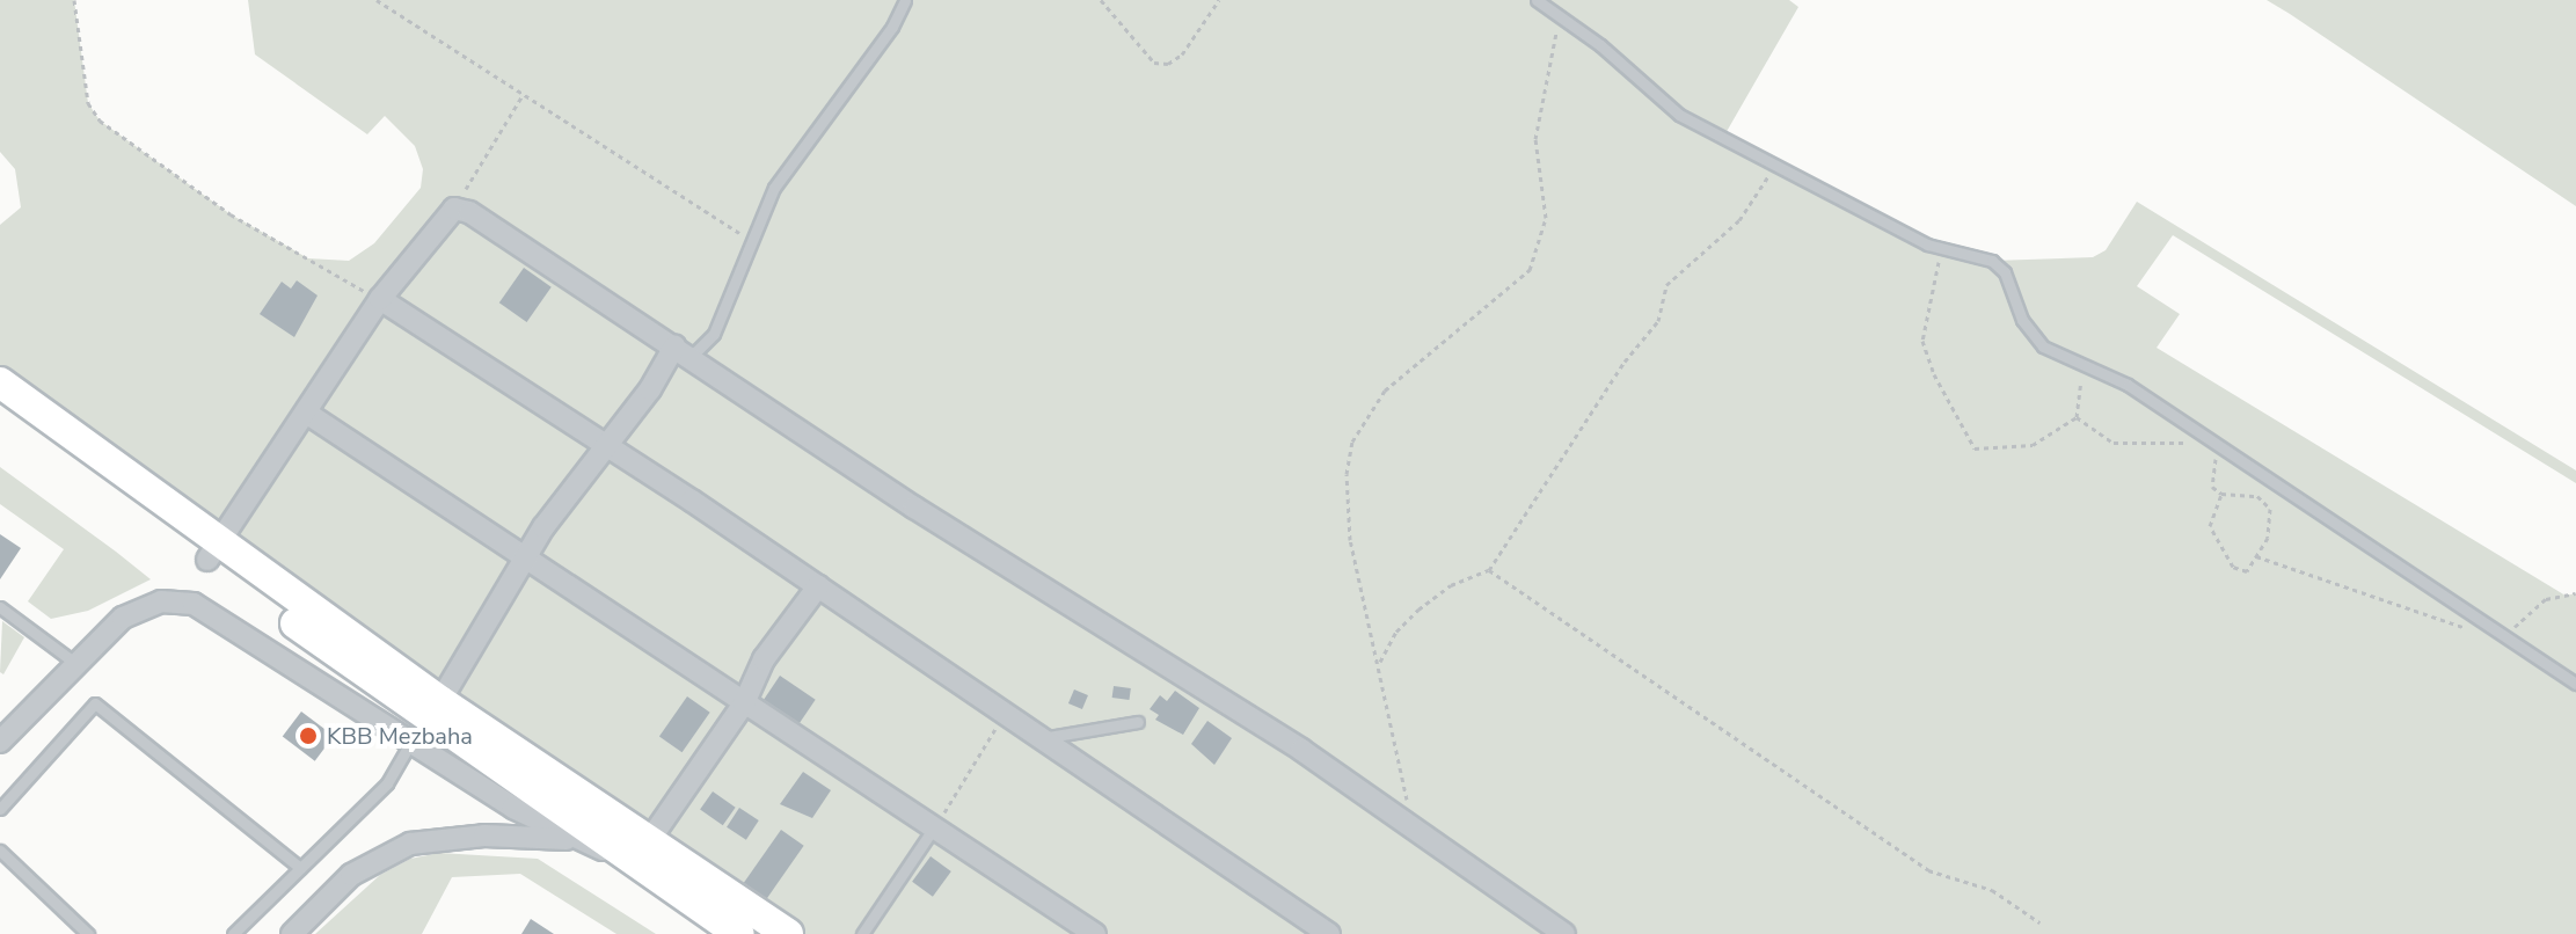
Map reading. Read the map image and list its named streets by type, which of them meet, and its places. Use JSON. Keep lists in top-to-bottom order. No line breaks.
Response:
{"places":["KBB Mezbaha"]}
